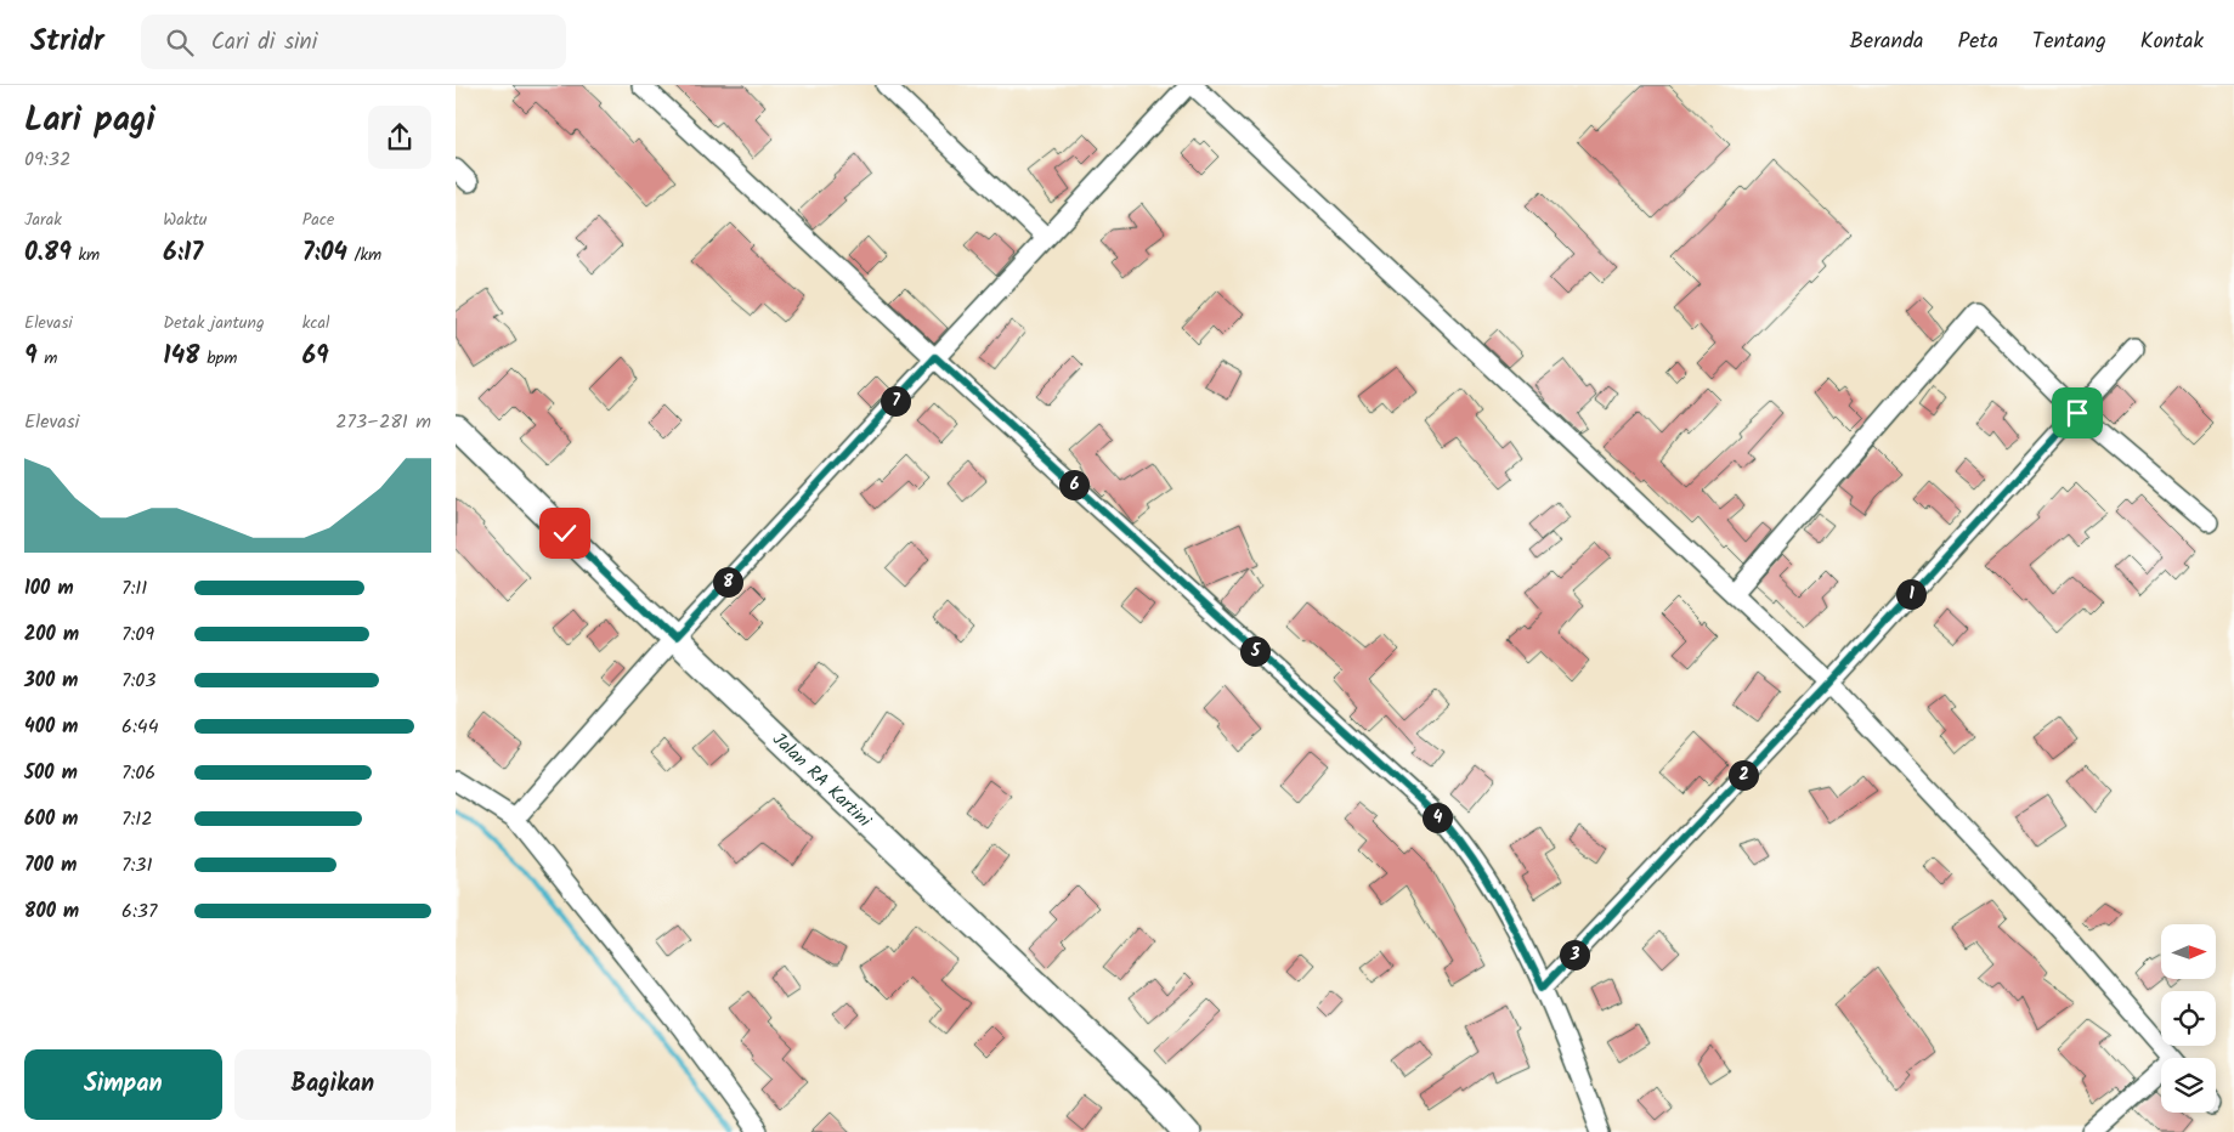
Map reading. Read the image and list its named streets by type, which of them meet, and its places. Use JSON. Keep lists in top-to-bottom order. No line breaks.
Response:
{"streets":{"main road":["Jalan RA Kartini"]},"north":"right","page":{"header":"Stridr","search":"Cari di sini","nav":["Beranda","Peta","Tentang","Kontak"],"heading":["Lari pagi","09:32"],"stats":[["Jarak","0.89 km"],["Waktu","6:17"],["Pace","7:04 /km"],["Elevasi","9 m"],["Detak jantung","148 bpm"],["kcal","69"]],"pins":["7","6","8","1","5","2","4","3"],"chart":["Elevasi","273–281 m"],"list":[{"name":"100 m","note":"7:11"},{"name":"200 m","note":"7:09"},{"name":"300 m","note":"7:03"},{"name":"400 m","note":"6:44"},{"name":"500 m","note":"7:06"},{"name":"600 m","note":"7:12"},{"name":"700 m","note":"7:31"},{"name":"800 m","note":"6:37"}],"buttons":["Simpan","Bagikan"]}}
